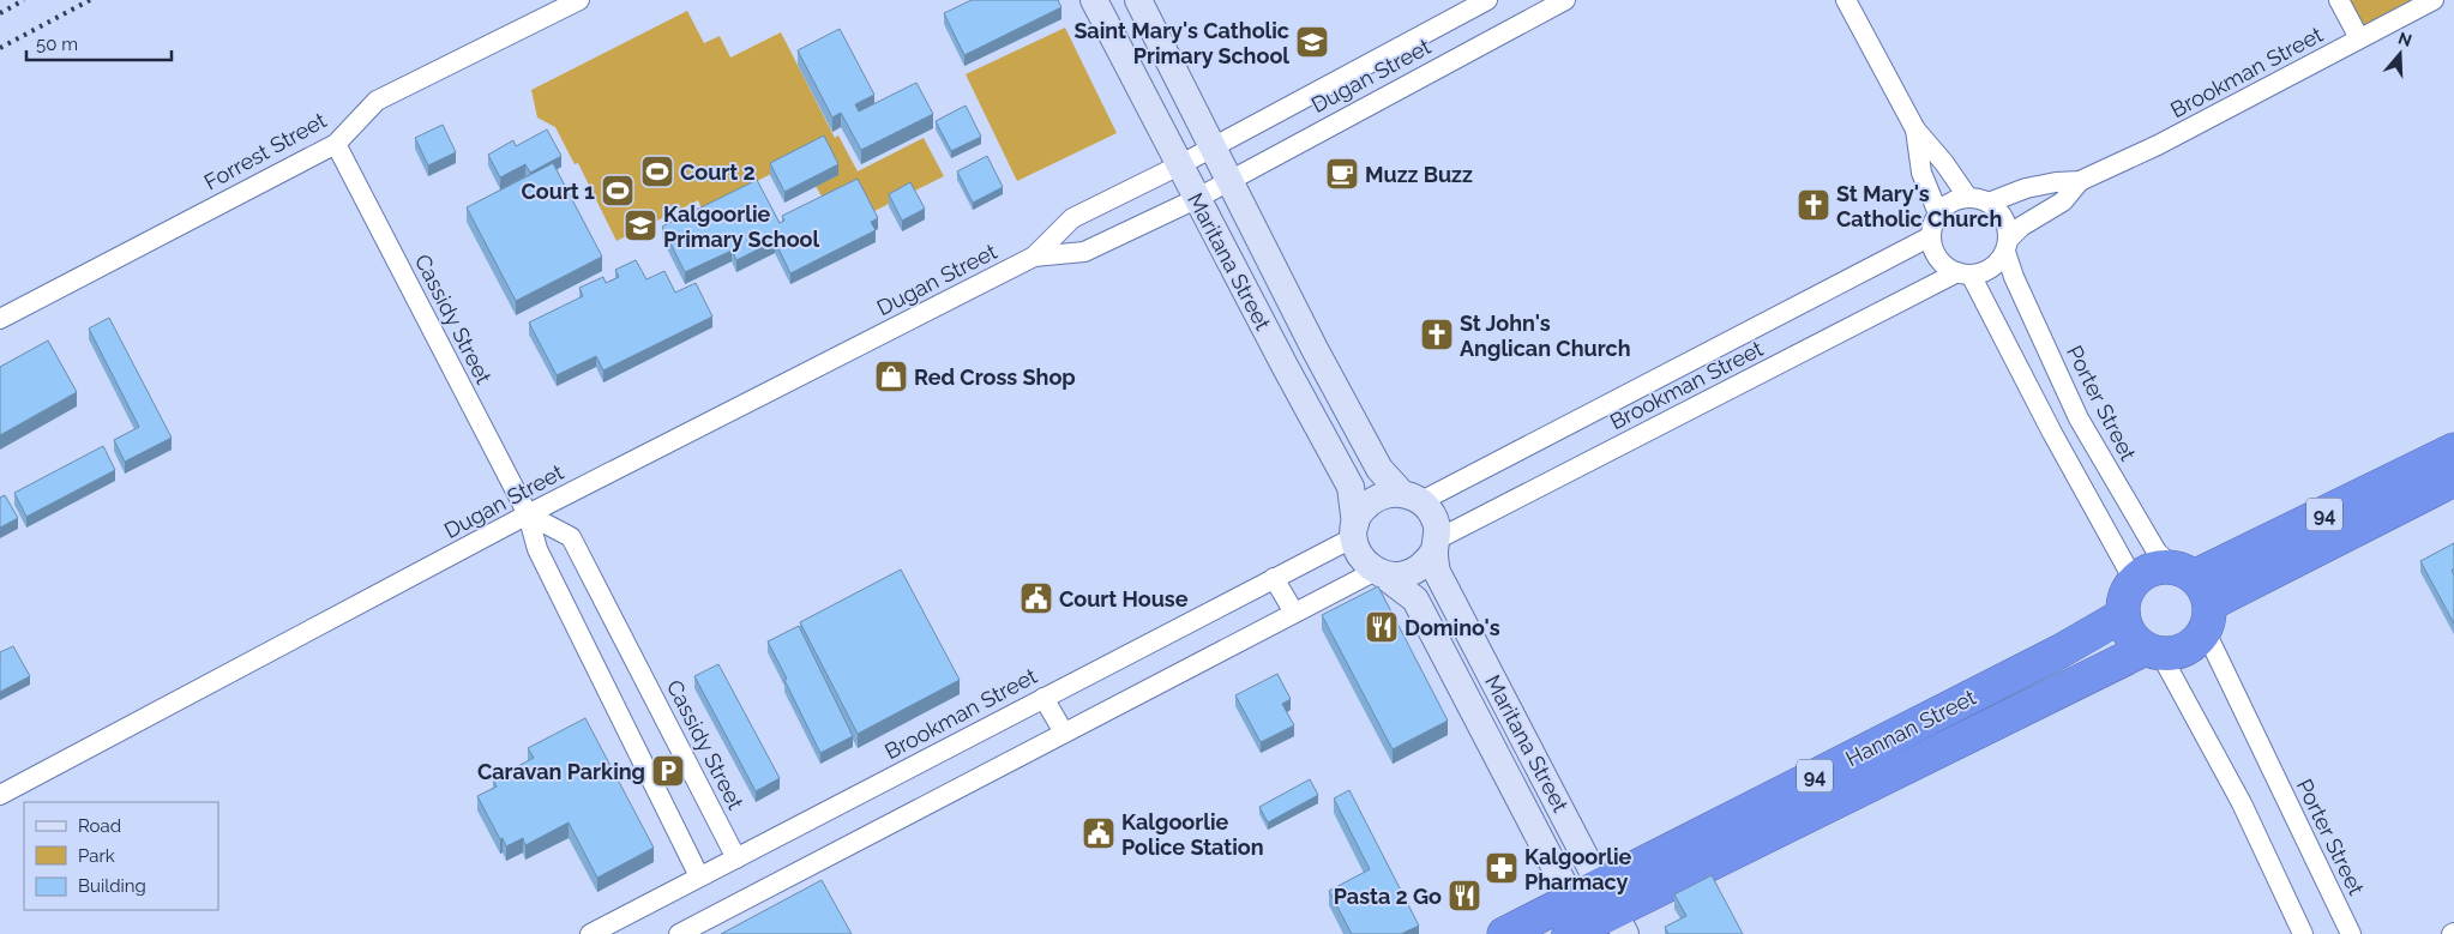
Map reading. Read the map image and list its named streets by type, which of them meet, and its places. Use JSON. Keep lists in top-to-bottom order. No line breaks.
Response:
{"streets":{"highway":["94","Hannan Street"],"main road":["Maritana Street"],"street":["Brookman Street","Dugan Street","Forrest Street","Cassidy Street","Porter Street"]},"crossings":[["Brookman Street","Maritana Street"],["Brookman Street","Cassidy Street"],["Brookman Street","Porter Street"],["Dugan Street","Maritana Street"],["Dugan Street","Cassidy Street"],["Forrest Street","Cassidy Street"],["Maritana Street","Hannan Street"],["Porter Street","94"],["Porter Street","Hannan Street"],["94","Hannan Street"]],"places":{"school or university":["Saint Mary's Catholic Primary School","Kalgoorlie Primary School"],"sports":["Court 2","Court 1"],"cafe":["Muzz Buzz"],"church":["St Mary's Catholic Church","St John's Anglican Church"],"shop":["Red Cross Shop"],"public building":["Court House","Kalgoorlie Police Station"],"restaurant":["Domino's","Pasta 2 Go"],"parking":["Caravan Parking"],"pharmacy":["Kalgoorlie Pharmacy"]},"legend":["Road","Park","Building"],"scale_bar":"50 m","north":"top"}
